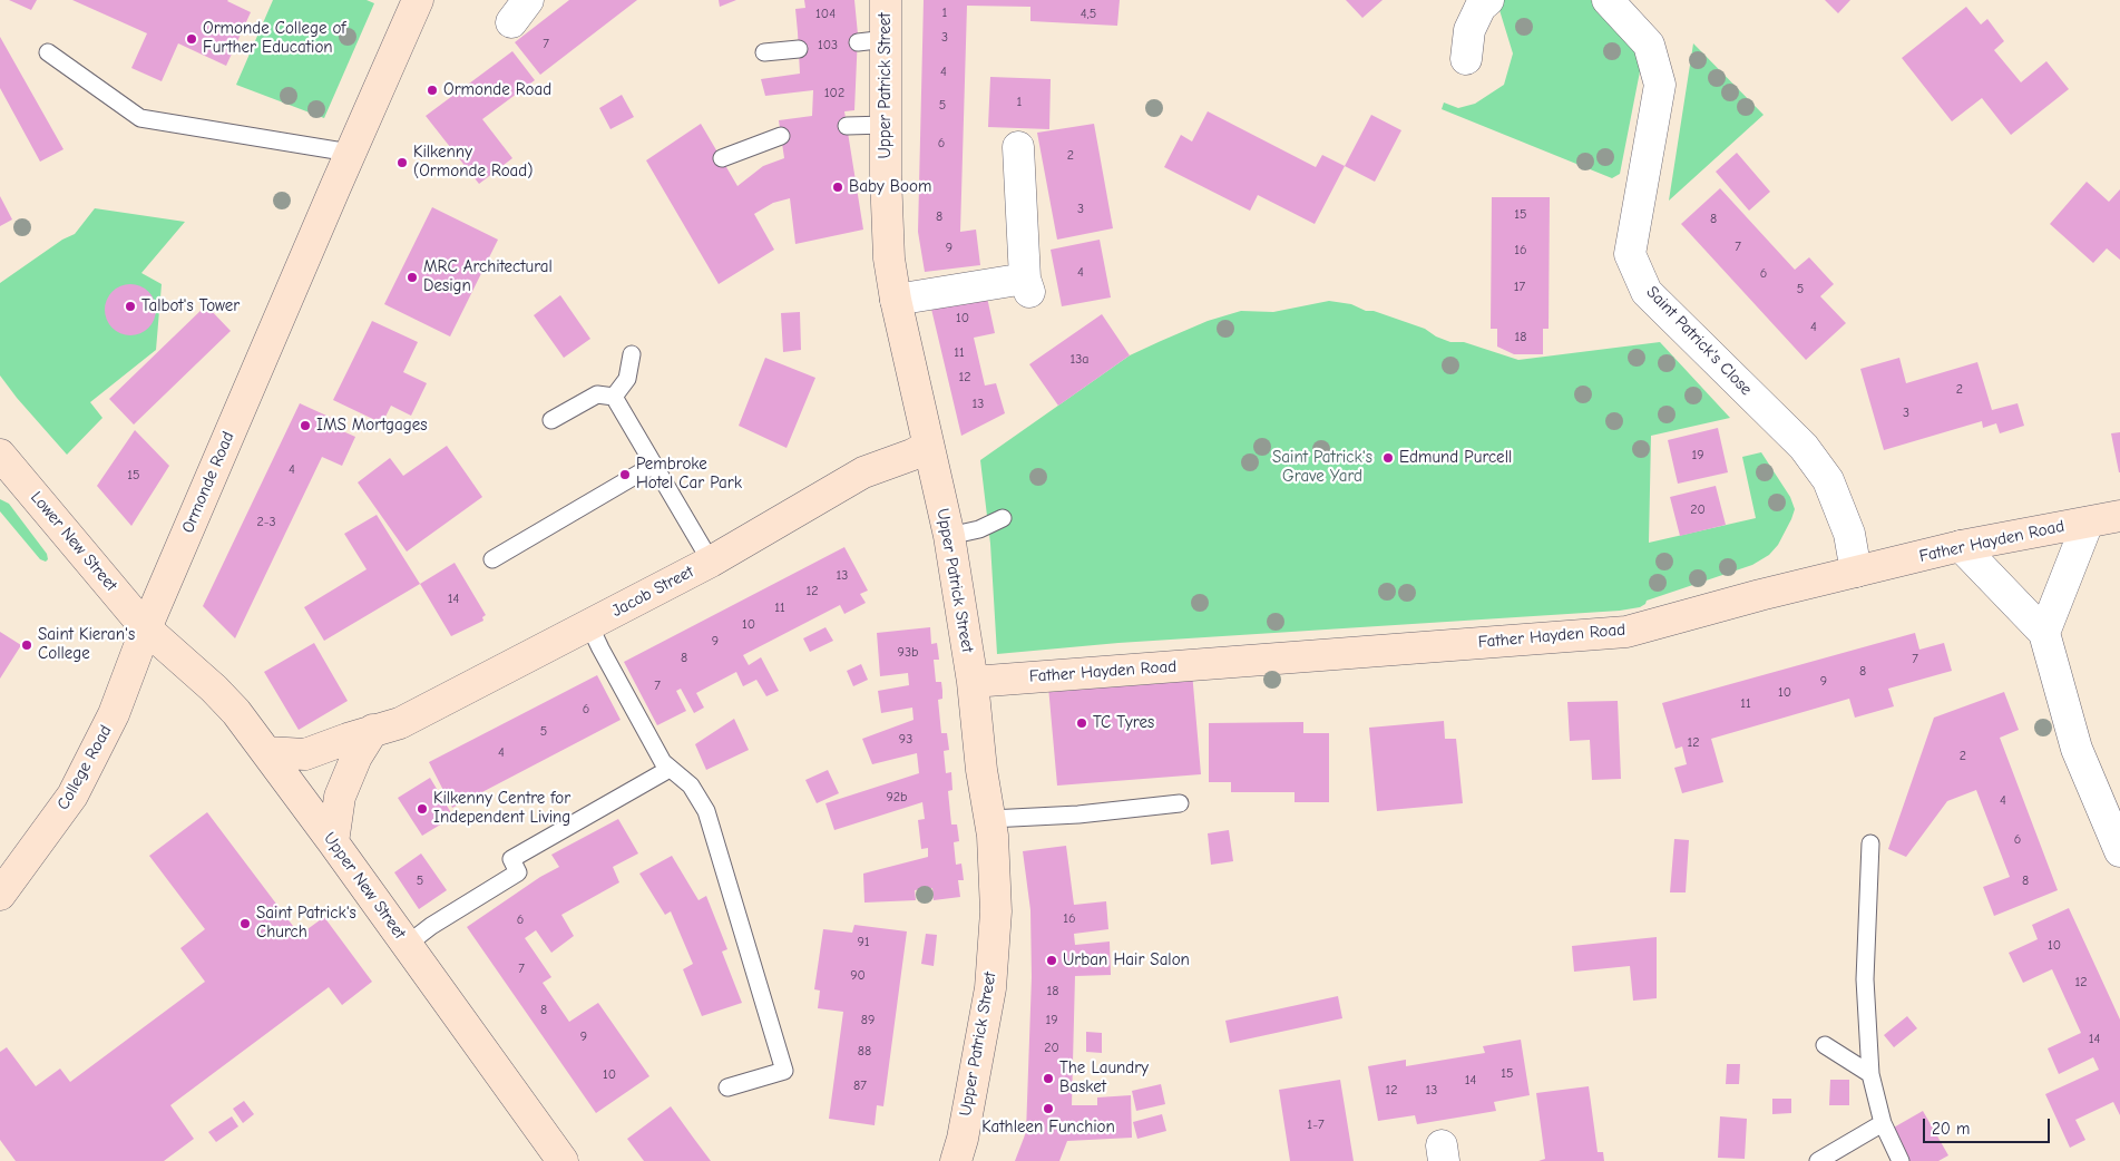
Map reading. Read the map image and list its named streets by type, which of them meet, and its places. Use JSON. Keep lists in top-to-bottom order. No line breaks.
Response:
{"streets":{"street":["Upper Patrick Street","Saint Patrick's Close","Ormonde Road","Lower New Street","Father Hayden Road","Jacob Street","College Road","Upper New Street"]},"crossings":[["Upper Patrick Street","Father Hayden Road"],["Upper Patrick Street","Jacob Street"],["Saint Patrick's Close","Father Hayden Road"],["Ormonde Road","Lower New Street"],["Ormonde Road","College Road"],["Ormonde Road","Upper New Street"],["Lower New Street","College Road"],["Lower New Street","Upper New Street"],["Jacob Street","Upper New Street"],["College Road","Upper New Street"]],"parks":["Saint Patrick's Grave Yard"],"places":["Ormonde College of Further Education","Ormonde Road","Kilkenny (Ormonde Road)","Baby Boom","MRC Architectural Design","Talbot's Tower","IMS Mortgages","Edmund Purcell","Pembroke Hotel Car Park","Saint Kieran's College","TC Tyres","Kilkenny Centre for Independent Living","Saint Patrick's Church","Urban Hair Salon","The Laundry Basket","Kathleen Funchion"],"house_numbers":["1","104","4,5","3","7","103","4","102","1","5","6","2","3","15","8","8","7","9","16","4","6","17","5","10","4","18","11","13a","12","2","13","3","19","4","15","20","2-3","13","12","14","11","10","9","93b","8","7","8","9","7","10","11","6","5","93","12","4","2","92b","4","6","5","8","16","6","91","10","7","90","12","18","8","89","19","9","14","20","88","15","10","14","87","12","13","1-7"],"scale_bar":"20 m"}
